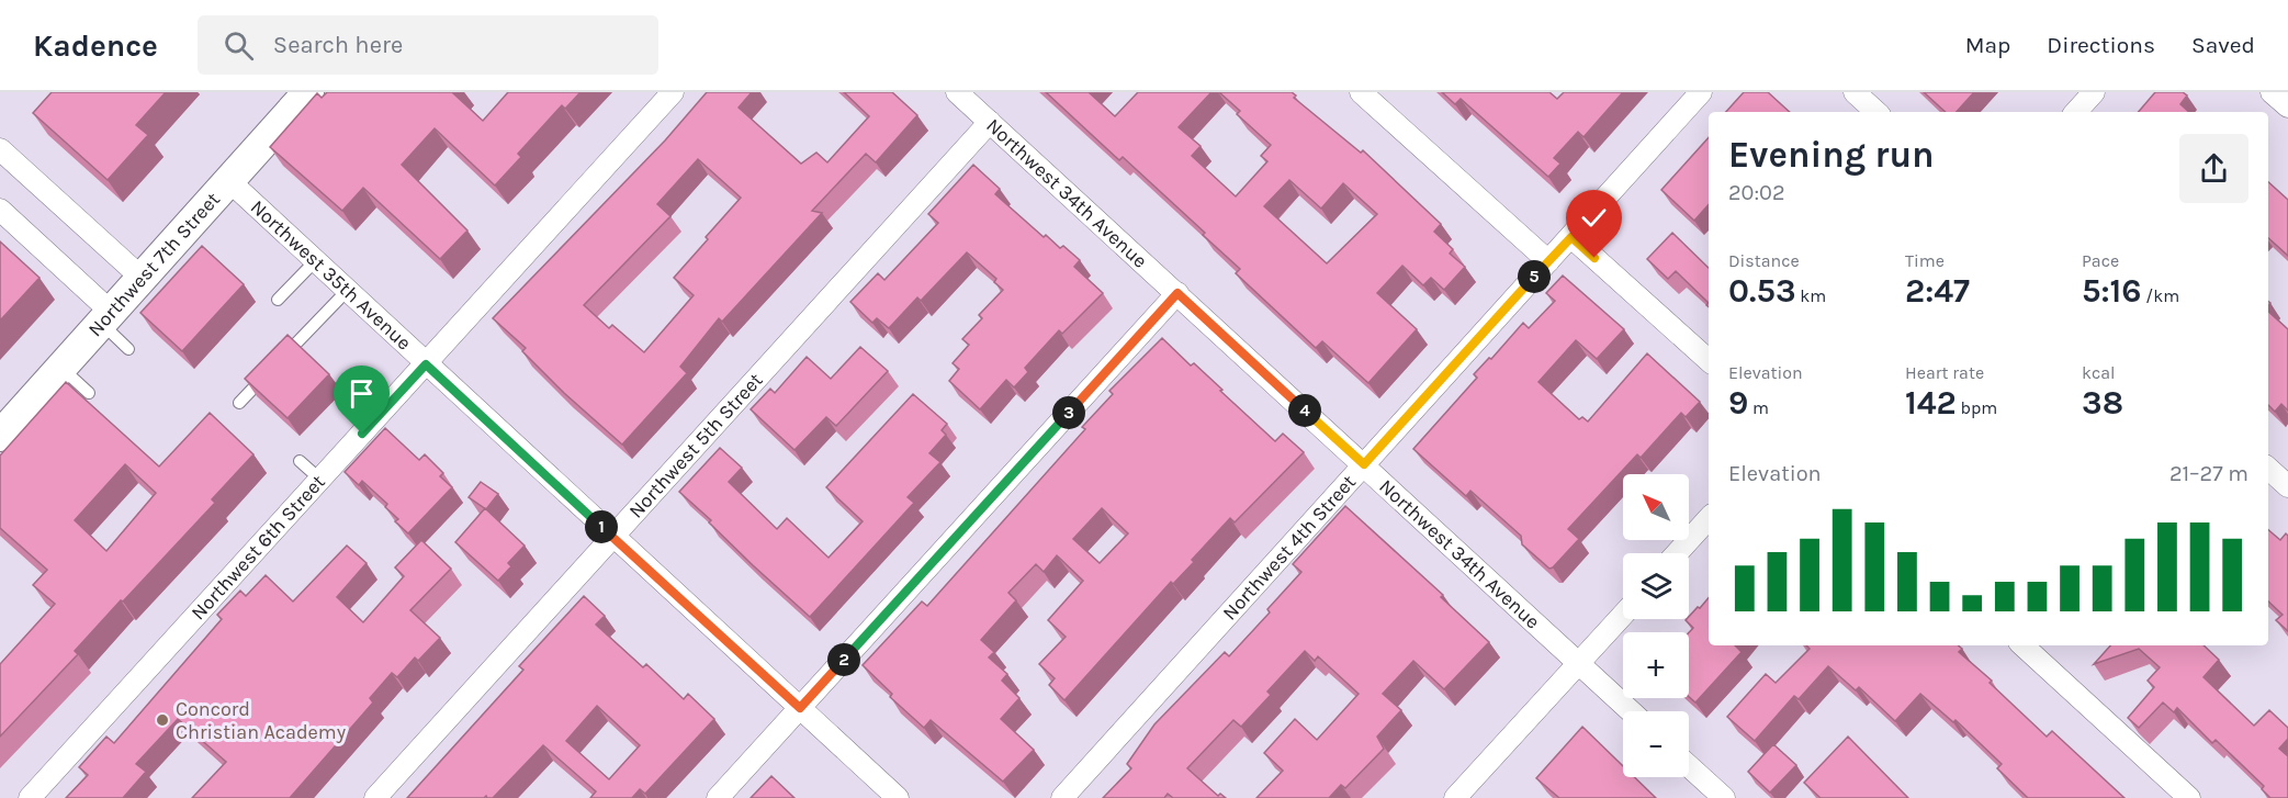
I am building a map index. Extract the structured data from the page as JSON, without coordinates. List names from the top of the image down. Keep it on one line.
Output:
{"streets":{"main road":["Northwest 7th Street"],"street":["Northwest 34th Avenue","Northwest 35th Avenue","Northwest 5th Street","Northwest 6th Street","Northwest 4th Street"]},"crossings":[["Northwest 34th Avenue","Northwest 5th Street"],["Northwest 34th Avenue","Northwest 4th Street"],["Northwest 7th Street","Northwest 35th Avenue"],["Northwest 35th Avenue","Northwest 5th Street"],["Northwest 35th Avenue","Northwest 6th Street"]],"places":["Concord Christian Academy"],"north":"top left","page":{"header":"Kadence","search":"Search here","nav":["Map","Directions","Saved"],"heading":["Evening run","20:02"],"stats":[["Distance","0.53 km"],["Time","2:47"],["Pace","5:16 /km"],["Elevation","9 m"],["Heart rate","142 bpm"],["kcal","38"]],"pins":["5","4","3","1","2"],"chart":["Elevation","21–27 m"],"map_buttons":["+","−"]}}
